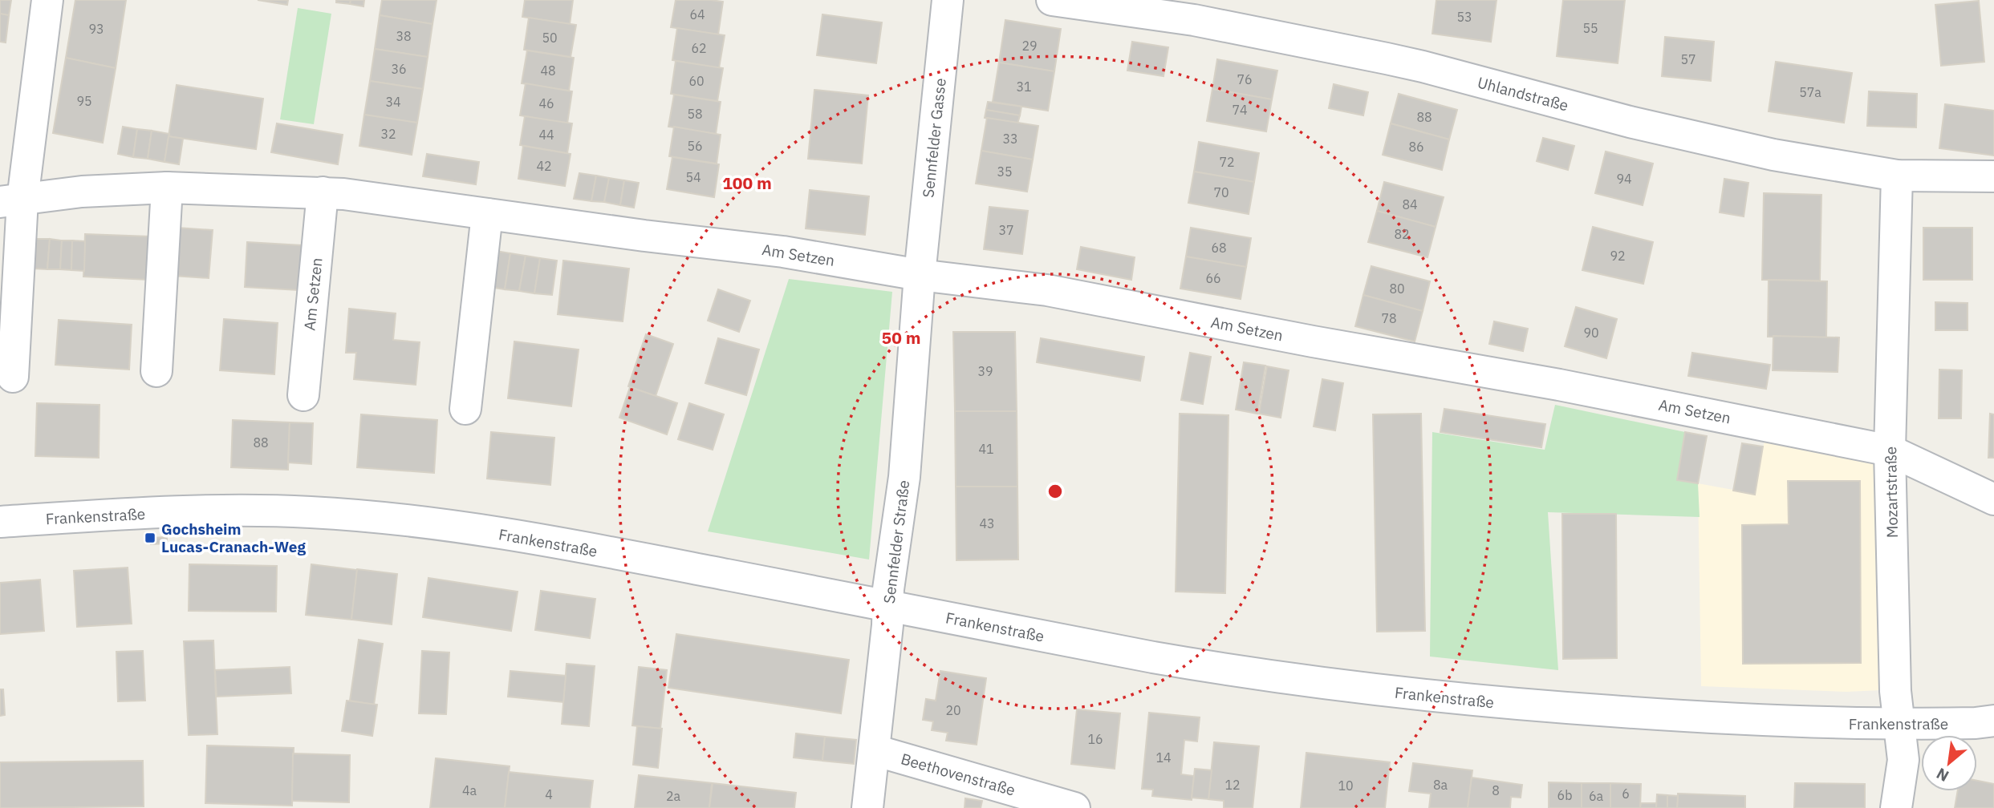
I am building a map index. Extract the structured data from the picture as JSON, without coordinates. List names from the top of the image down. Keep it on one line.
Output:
{"streets":{"street":["Uhlandstraße","Sennfelder Gasse","Am Setzen","Mozartstraße","Frankenstraße","Sennfelder Straße","Beethovenstraße"]},"crossings":[["Uhlandstraße","Mozartstraße"],["Sennfelder Gasse","Am Setzen"],["Sennfelder Gasse","Sennfelder Straße"],["Am Setzen","Mozartstraße"],["Am Setzen","Sennfelder Straße"],["Mozartstraße","Frankenstraße"],["Frankenstraße","Sennfelder Straße"],["Sennfelder Straße","Beethovenstraße"]],"places":{"transit":["Gochsheim Lucas-Cranach-Weg"]},"house_numbers":["64","53","55","93","38","50","29","62","57","36","48","76","60","31","57a","95","34","46","74","58","88","32","44","33","56","86","72","42","35","54","94","70","84","37","82","68","92","66","80","78","90","39","88","41","43","20","16","14","12","8a","10","4a","8","6","4","6b","2a","6a"],"north":"bottom left","rings":["100 m","50 m"]}
